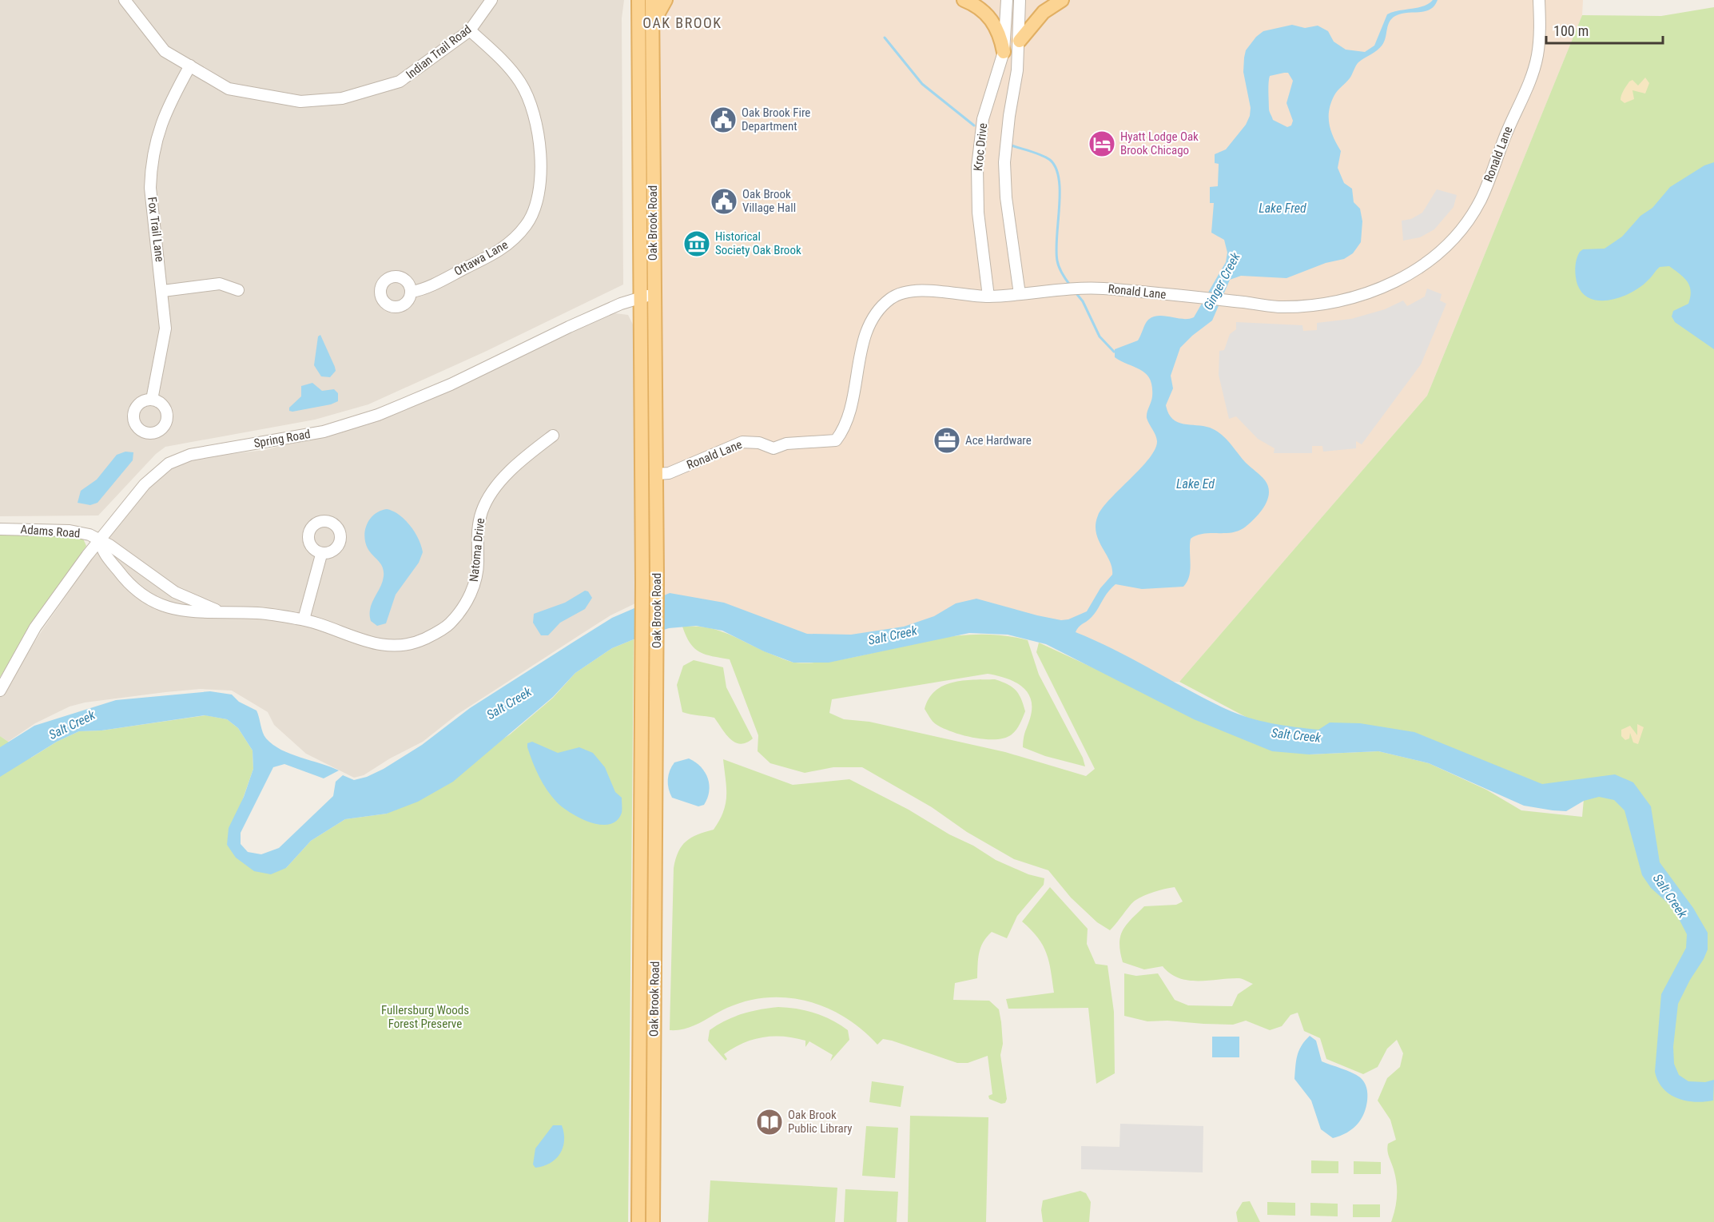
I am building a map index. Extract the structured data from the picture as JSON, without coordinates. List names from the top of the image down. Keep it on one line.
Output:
{"streets":{"main road":["Oak Brook Road"],"street":["Indian Trail Road","Kroc Drive","Ronald Lane","Fox Trail Lane","Ottawa Lane","Spring Road","Adams Road","Natoma Drive"]},"crossings":[["Indian Trail Road","Fox Trail Lane"],["Indian Trail Road","Ottawa Lane"],["Kroc Drive","Ronald Lane"],["Ronald Lane","Oak Brook Road"],["Oak Brook Road","Spring Road"],["Spring Road","Adams Road"],["Spring Road","Natoma Drive"],["Adams Road","Natoma Drive"]],"districts":["OAK BROOK"],"water":["Lake Fred","Ginger Creek","Lake Ed","Salt Creek"],"parks":["Fullersburg Woods Forest Preserve"],"places":{"public building":["Oak Brook Fire Department","Oak Brook Village Hall"],"hotel":["Hyatt Lodge Oak Brook Chicago"],"museum":["Historical Society Oak Brook"],"office":["Ace Hardware"],"library":["Oak Brook Public Library"]},"scale_bar":"100 m"}
